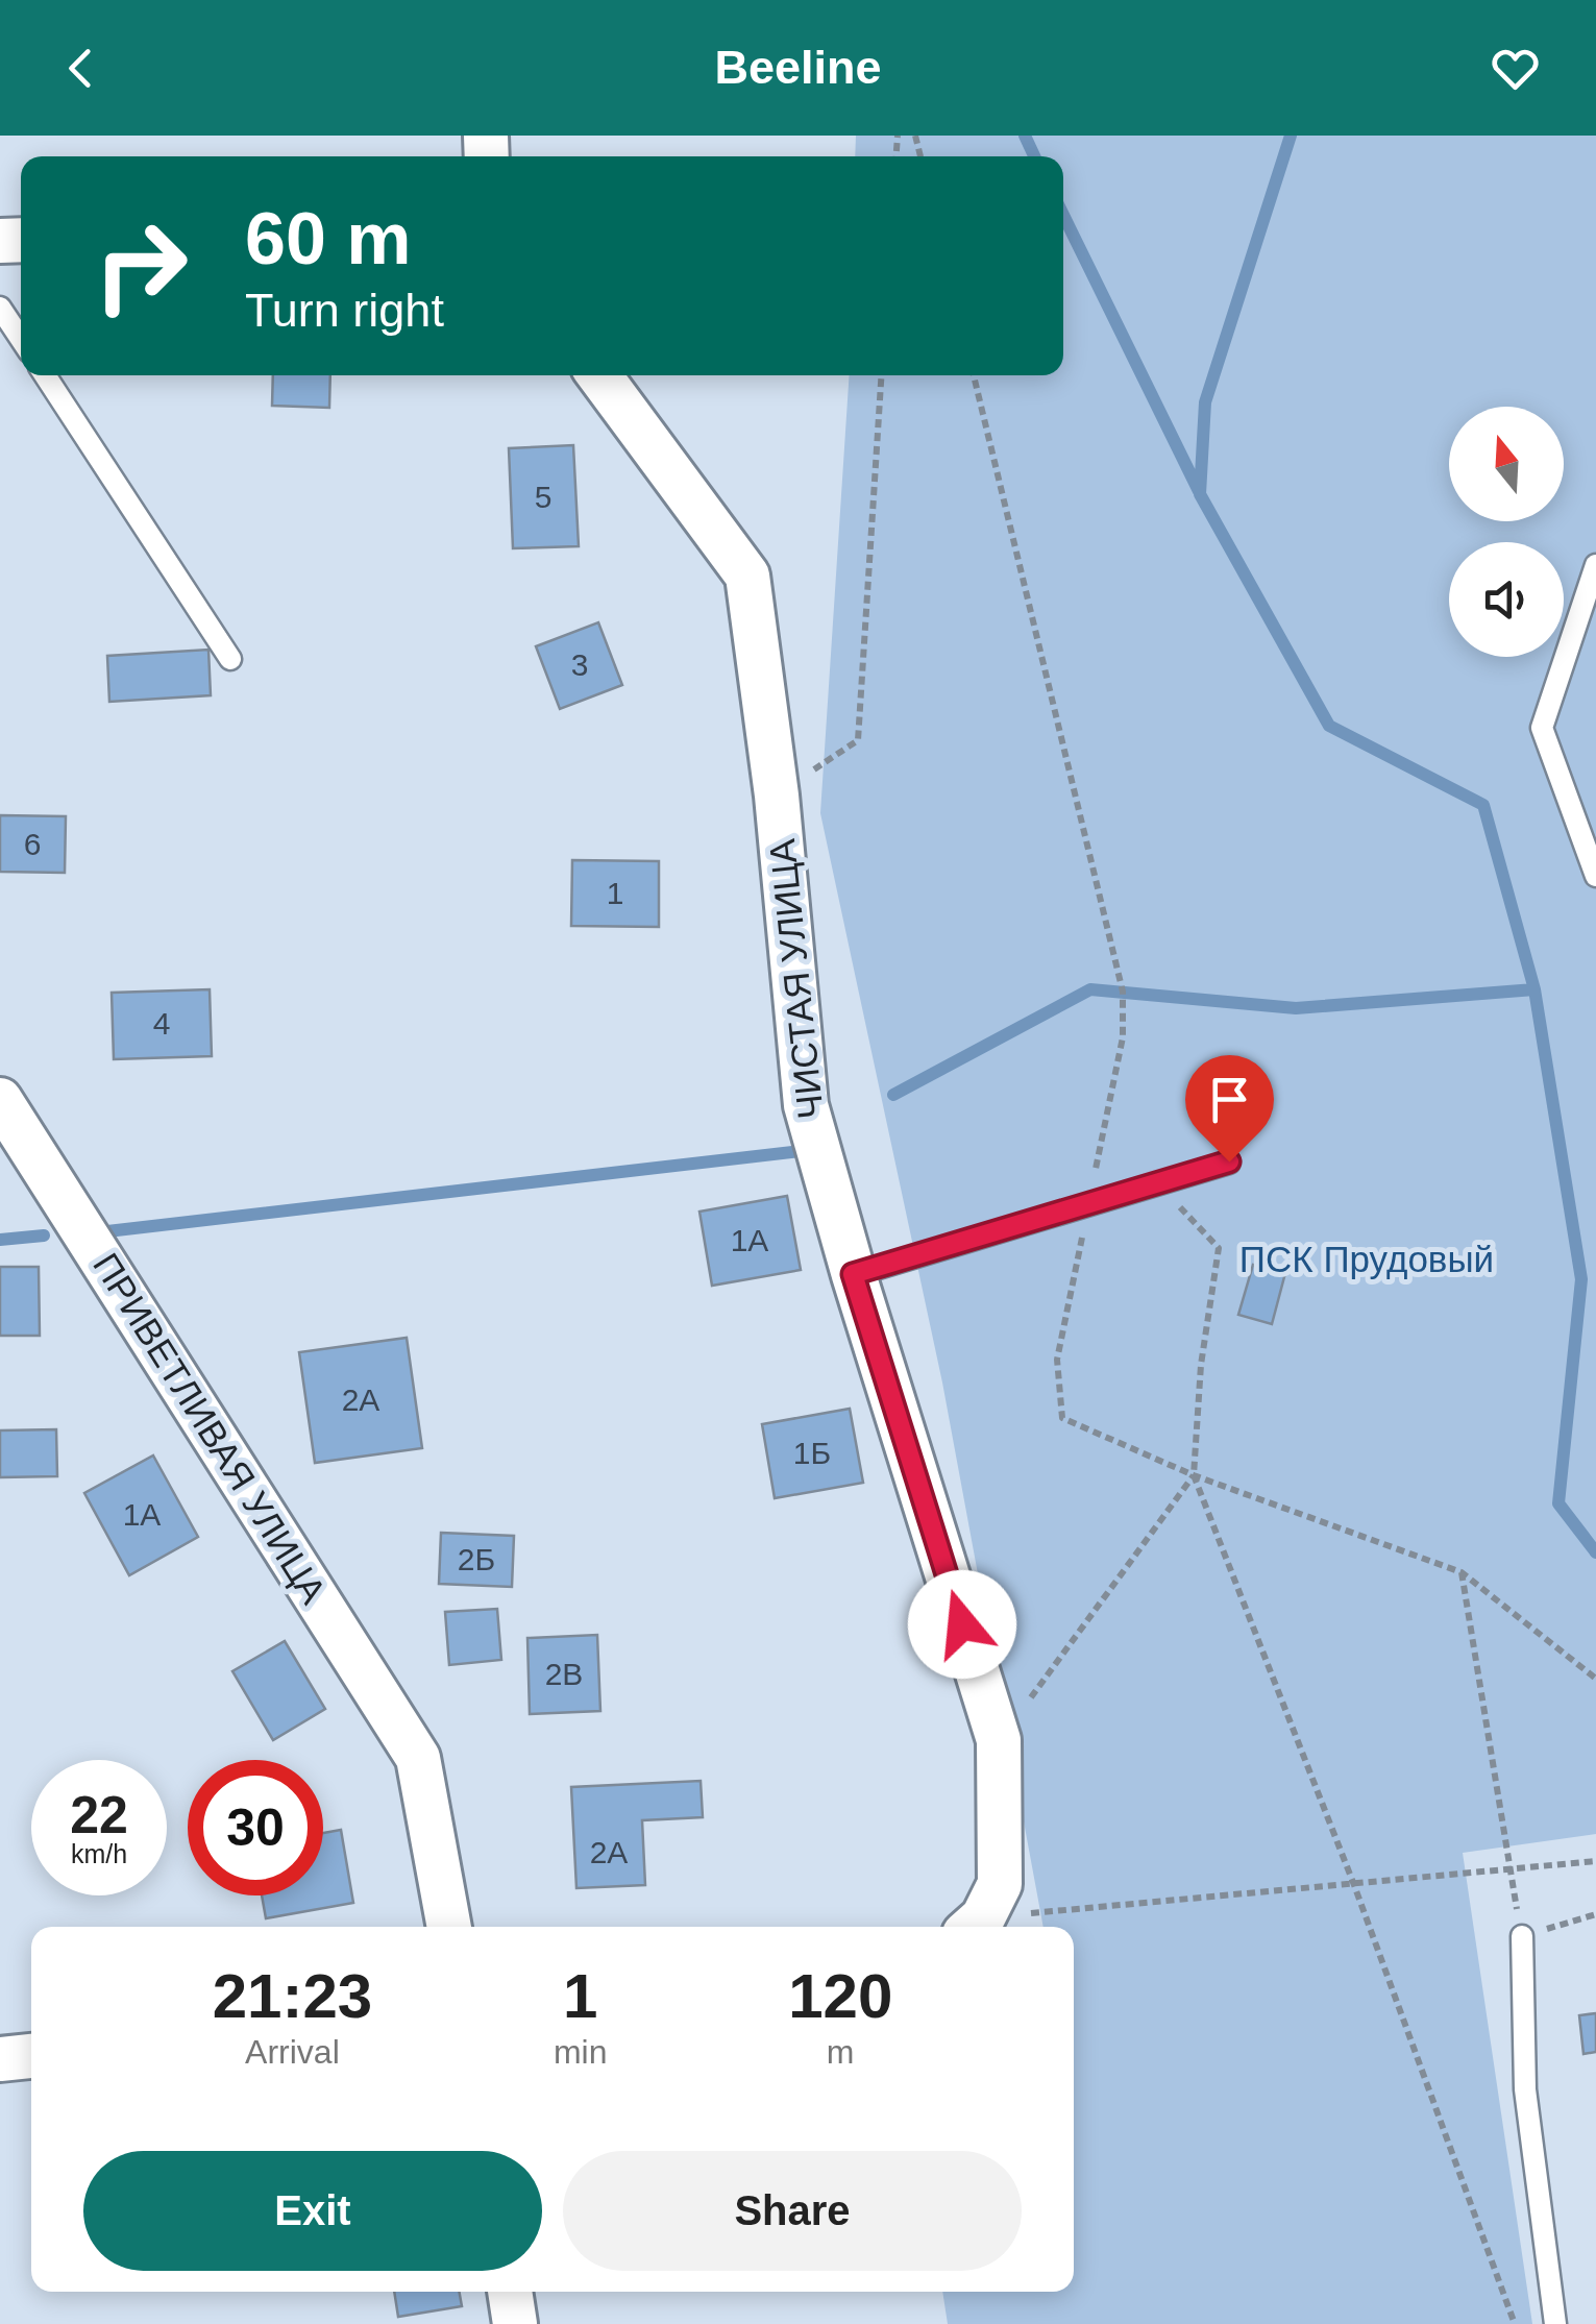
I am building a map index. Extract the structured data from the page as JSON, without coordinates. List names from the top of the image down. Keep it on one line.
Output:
{"streets":{"street":["ЧИСТАЯ УЛИЦА","ПРИВЕТЛИВАЯ УЛИЦА"]},"parks":["ПСК Прудовый"],"house_numbers":["5","3","6","1","4","1А","2А","1Б","1А","2Б","2В","2А"],"north":"top","page":{"header":"Beeline","turn":["60 m","Turn right"],"speed":"22 km/h","limit":"30","eta":["21:23","Arrival","1","min","120","m"],"buttons":["Exit","Share"]}}
